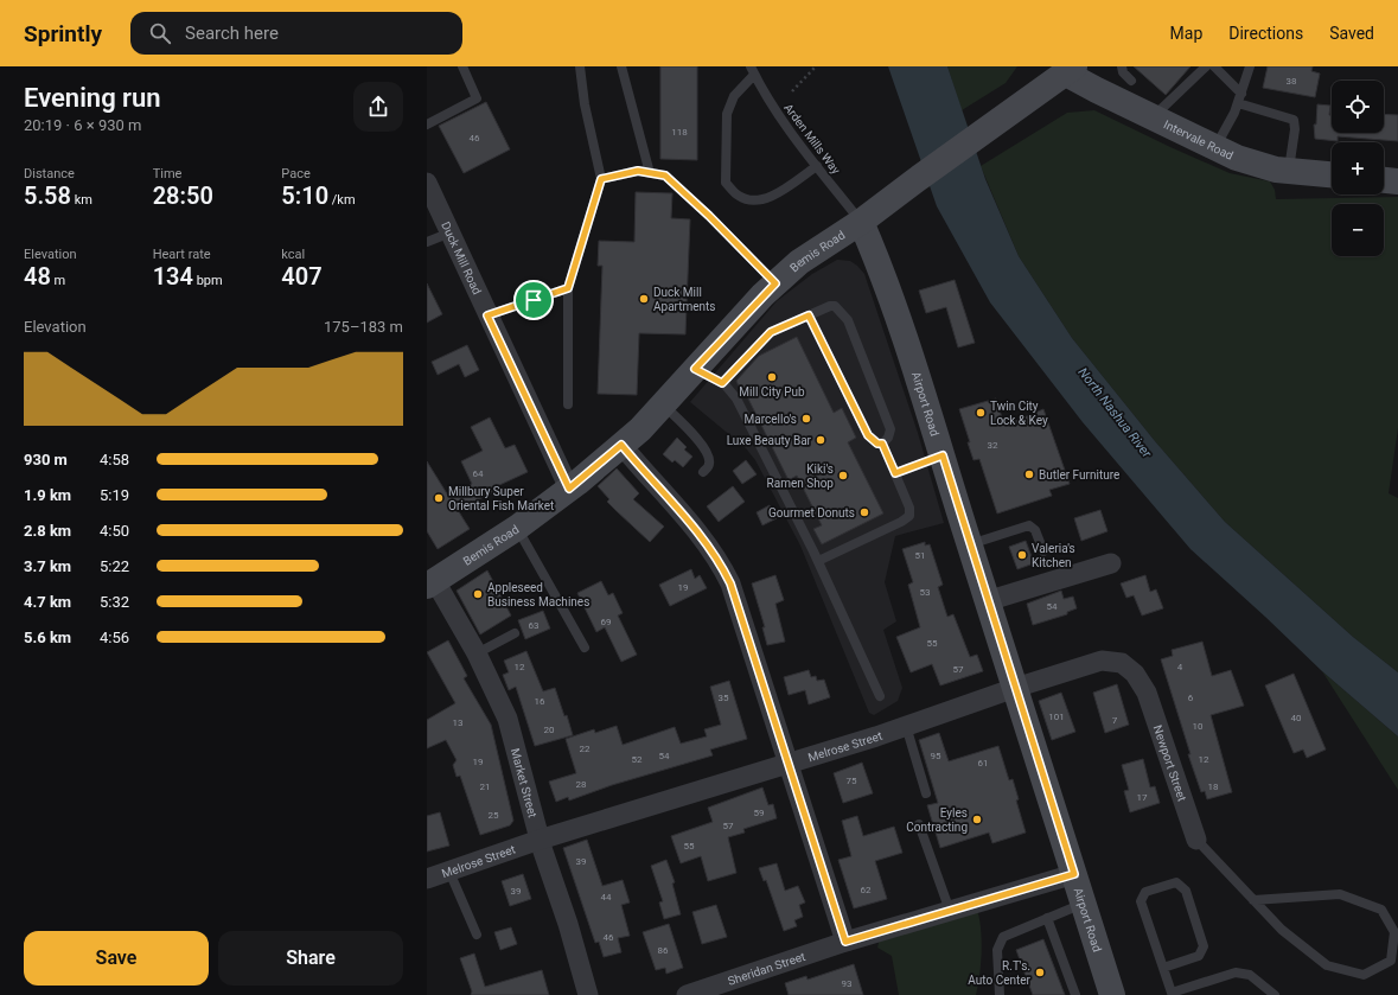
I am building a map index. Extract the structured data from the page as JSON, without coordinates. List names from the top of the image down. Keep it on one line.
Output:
{"streets":{"main road":["Intervale Road","Bemis Road","Airport Road"],"street":["Duck Mill Road","Melrose Street","Newport Street","Market Street","Sheridan Street"],"lane":["Arden Mills Way"]},"crossings":[["Arden Mills Way","Bemis Road"],["Arden Mills Way","Airport Road"],["Intervale Road","Bemis Road"],["Bemis Road","Duck Mill Road"],["Bemis Road","Airport Road"],["Bemis Road","Market Street"],["Airport Road","Melrose Street"],["Airport Road","Sheridan Street"],["Melrose Street","Newport Street"],["Melrose Street","Market Street"]],"water":["North Nashua River"],"places":["Duck Mill Apartments","Mill City Pub","Twin City Lock & Key","Marcello's","Luxe Beauty Bar","Butler Furniture","Kiki's Ramen Shop","Millbury Super Oriental Fish Market","Gourmet Donuts","Valeria's Kitchen","Appleseed Business Machines","Eyles Contracting","R.T's. Auto Center"],"house_numbers":["38","118","46","32","64","51","19","53","54","69","63","55","12","4","57","35","6","16","101","40","7","13","10","20","22","54","95","52","12","19","61","75","28","21","18","17","59","25","57","55","39","62","39","44","46","86","93"],"page":{"header":"Sprintly","search":"Search here","nav":["Map","Directions","Saved"],"heading":["Evening run","20:19 · 6 × 930 m"],"map_buttons":["+","−"],"stats":[["Distance","5.58 km"],["Time","28:50"],["Pace","5:10 /km"],["Elevation","48 m"],["Heart rate","134 bpm"],["kcal","407"]],"chart":["Elevation","175–183 m"],"list":[{"name":"930 m","note":"4:58"},{"name":"1.9 km","note":"5:19"},{"name":"2.8 km","note":"4:50"},{"name":"3.7 km","note":"5:22"},{"name":"4.7 km","note":"5:32"},{"name":"5.6 km","note":"4:56"}],"buttons":["Save","Share"]}}
